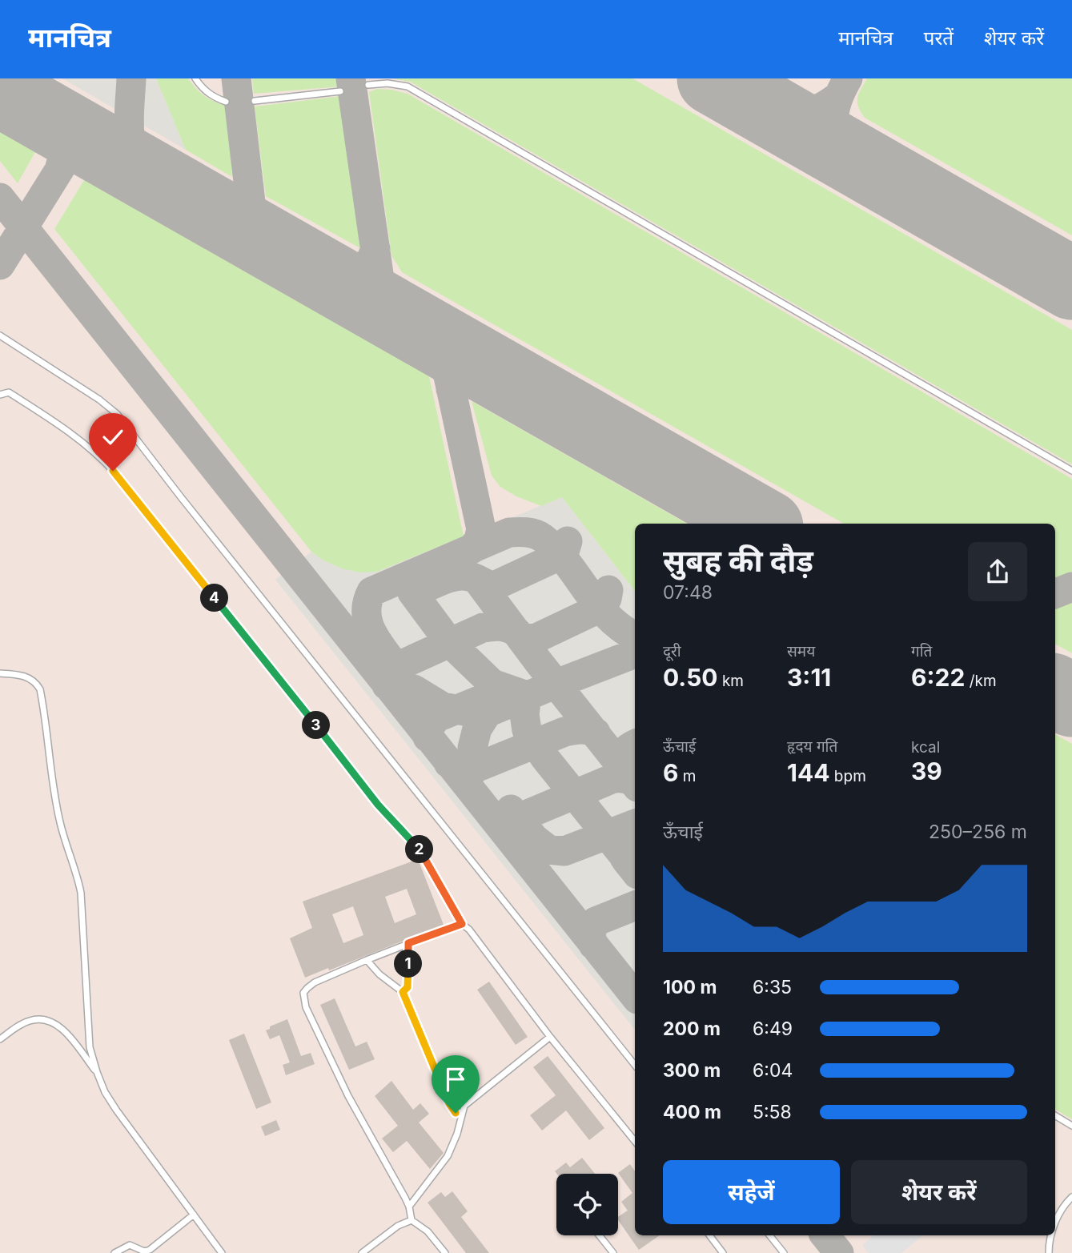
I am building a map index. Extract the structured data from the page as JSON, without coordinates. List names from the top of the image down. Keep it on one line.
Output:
{"page":{"header":"मानचित्र","nav":["मानचित्र","परतें","शेयर करें"],"heading":["सुबह की दौड़","07:48"],"pins":["4","3","2","1"],"stats":[["दूरी","0.50 km"],["समय","3:11"],["गति","6:22 /km"],["ऊँचाई","6 m"],["हृदय गति","144 bpm"],["kcal","39"]],"chart":["ऊँचाई","250–256 m"],"list":[{"name":"100 m","note":"6:35"},{"name":"200 m","note":"6:49"},{"name":"300 m","note":"6:04"},{"name":"400 m","note":"5:58"}],"buttons":["सहेजें","शेयर करें"]}}
